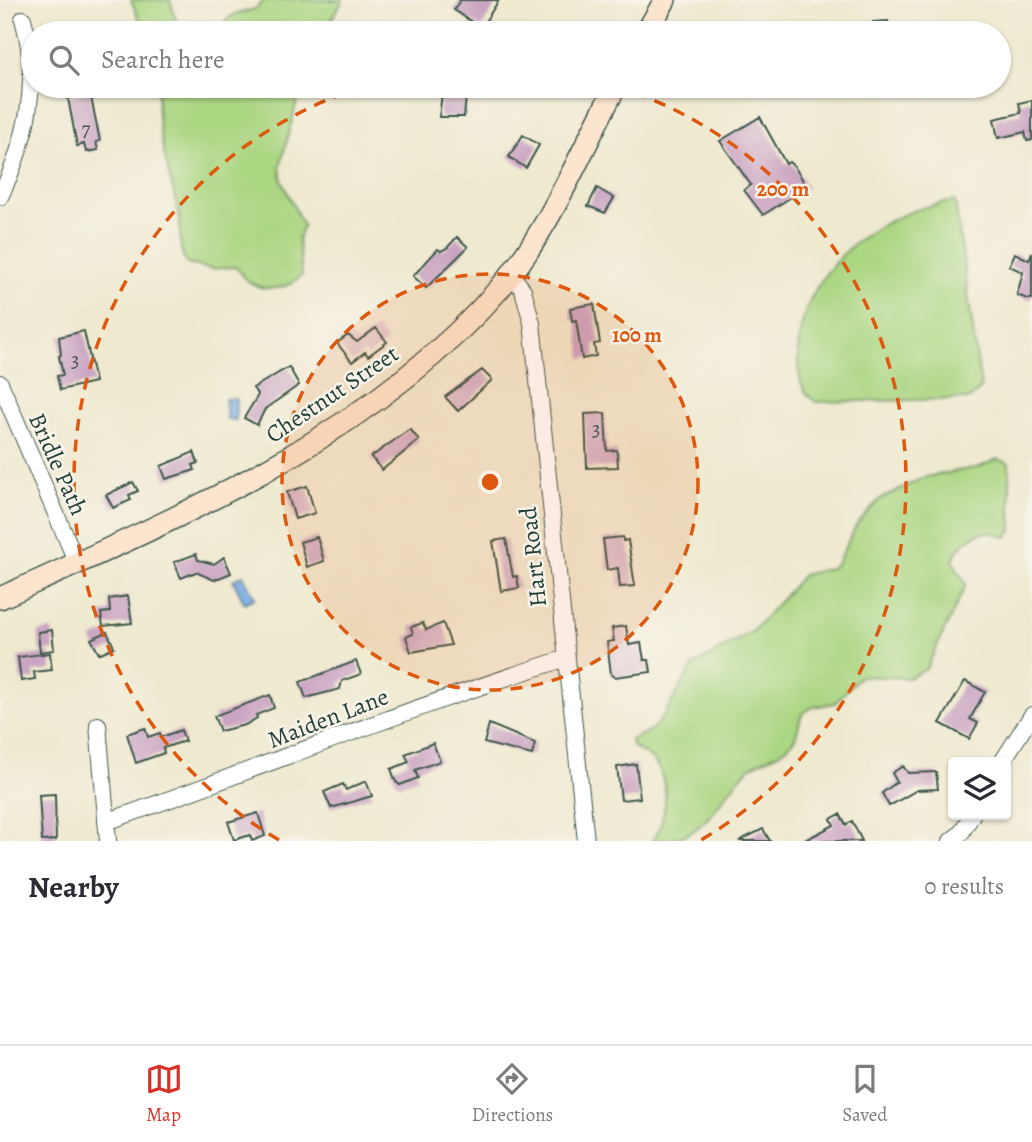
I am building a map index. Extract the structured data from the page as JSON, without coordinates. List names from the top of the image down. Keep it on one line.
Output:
{"streets":{"street":["Chestnut Street","Bridle Path","Hart Road","Maiden Lane"]},"crossings":[["Chestnut Street","Bridle Path"],["Chestnut Street","Hart Road"],["Hart Road","Maiden Lane"]],"house_numbers":["7","3","3"],"page":{"search":"Search here","heading":["Nearby","0 results"],"nav":["Map","Directions","Saved"]},"rings":["200 m","100 m"]}
